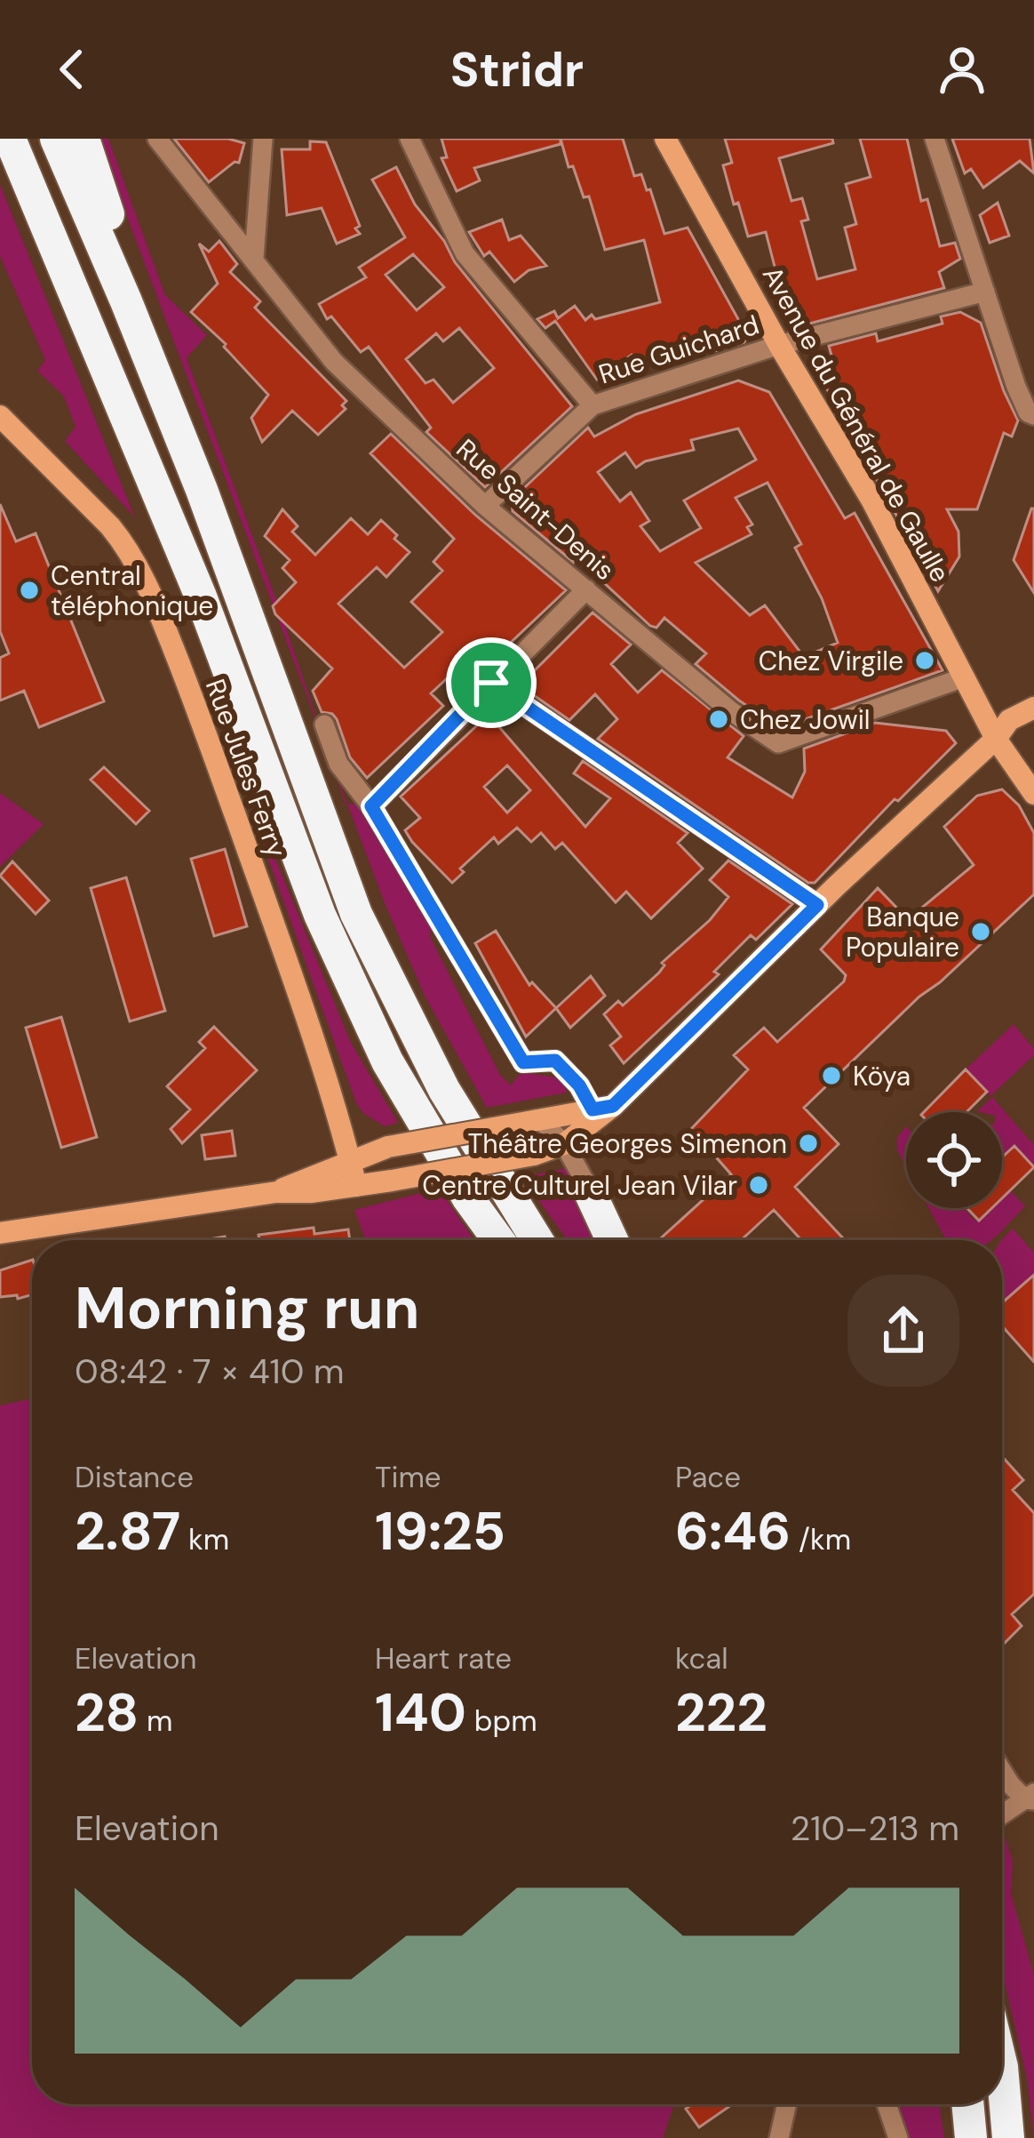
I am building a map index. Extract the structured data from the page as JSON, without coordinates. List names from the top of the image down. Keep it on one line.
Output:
{"streets":{"main road":["Avenue du Général de Gaulle","Rue Jules Ferry"],"street":["Rue Guichard","Rue Saint-Denis"]},"crossings":[["Rue Guichard","Avenue du Général de Gaulle"],["Rue Guichard","Rue Saint-Denis"],["Avenue du Général de Gaulle","Rue Saint-Denis"]],"places":["Central téléphonique","Chez Virgile","Chez Jowil","Banque Populaire","Köya","Théâtre Georges Simenon","Centre Culturel Jean Vilar"],"page":{"header":"Stridr","heading":["Morning run","08:42 · 7 × 410 m"],"stats":[["Distance","2.87 km"],["Time","19:25"],["Pace","6:46 /km"],["Elevation","28 m"],["Heart rate","140 bpm"],["kcal","222"]],"chart":["Elevation","210–213 m"]}}
